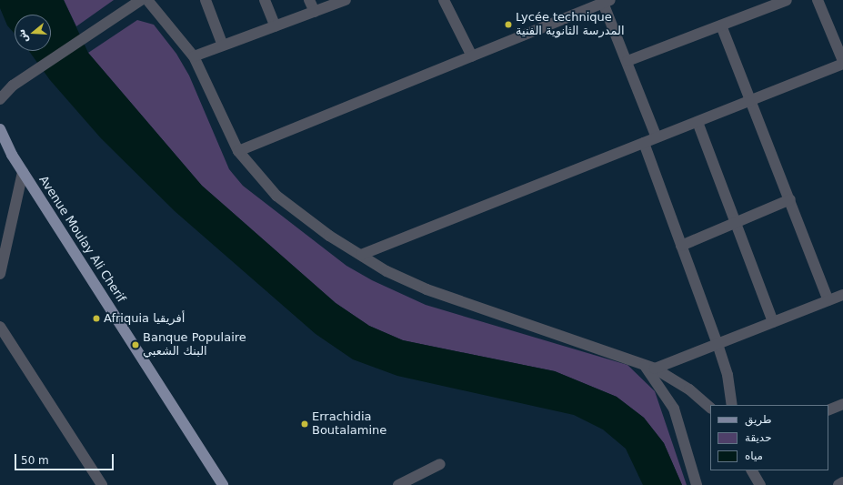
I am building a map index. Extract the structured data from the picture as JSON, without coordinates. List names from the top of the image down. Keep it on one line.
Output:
{"streets":{"main road":["Avenue Moulay Ali Cherif"]},"places":["Lycée technique المدرسة الثانوية الفنية","Afriquia أفريقيا","Banque Populaire البنك الشعبي","Errachidia Boutalamine"],"legend":["طريق","حديقة","مياه"],"scale_bar":"50 m","north":"left"}
